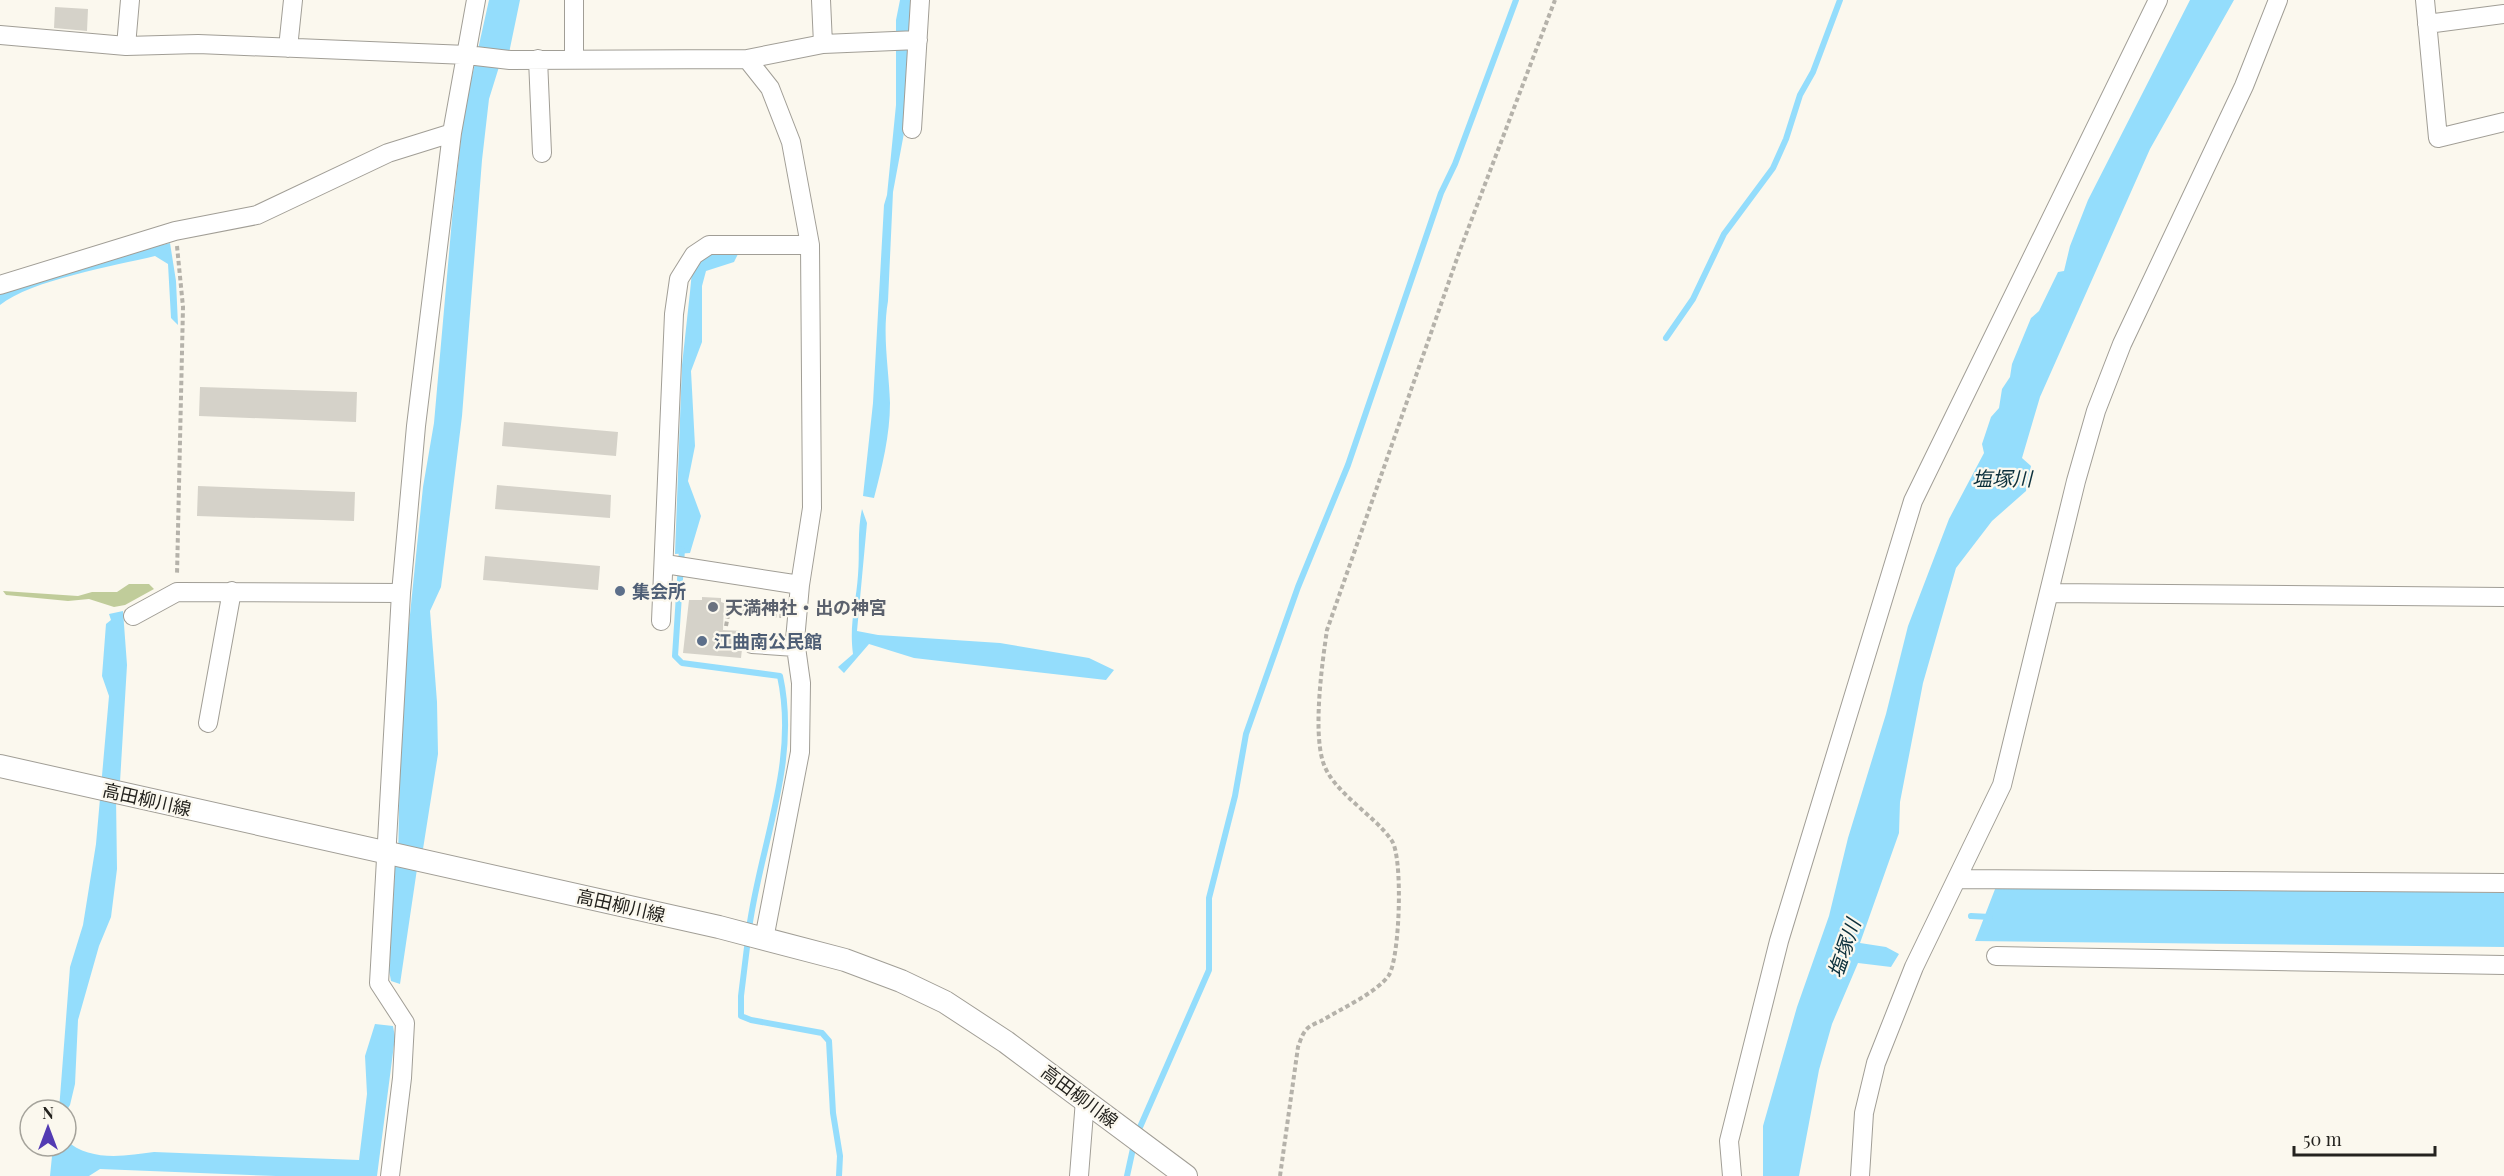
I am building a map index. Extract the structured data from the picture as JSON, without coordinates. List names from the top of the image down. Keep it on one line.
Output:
{"streets":{"main road":["高田柳川線"]},"water":["塩塚川"],"places":["集会所","天満神社・出の神宮","江曲南公民館"],"scale_bar":"50 m","north":"top"}
